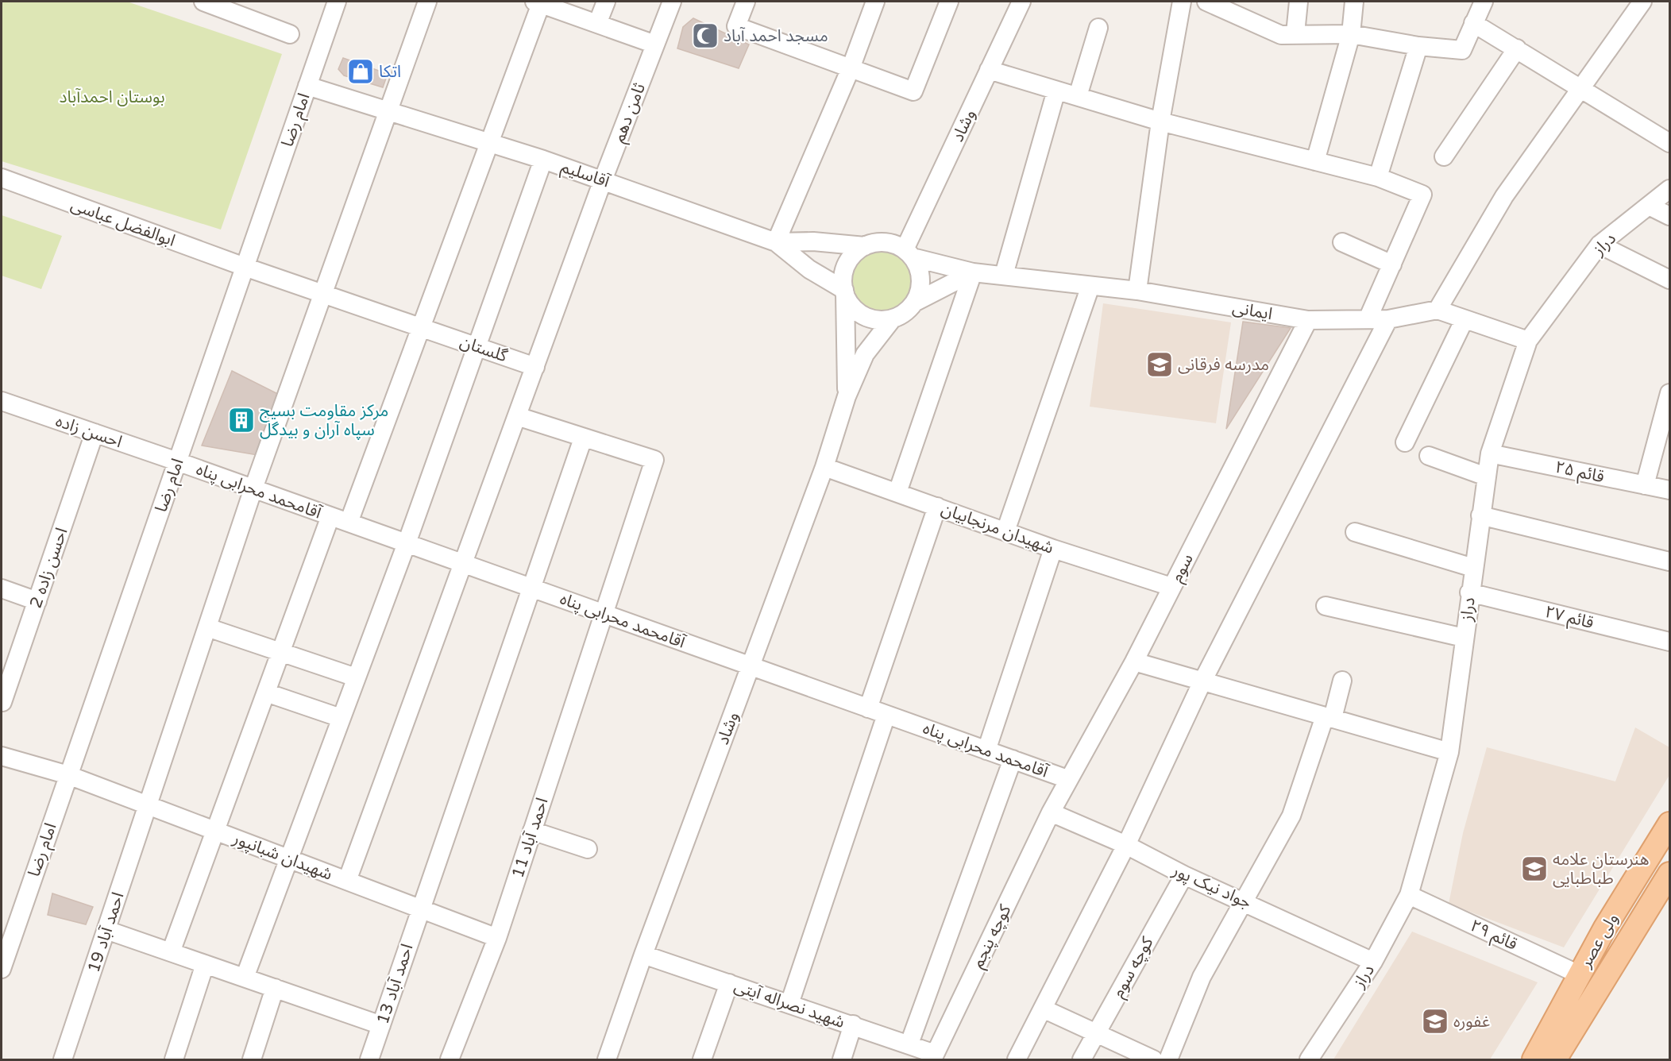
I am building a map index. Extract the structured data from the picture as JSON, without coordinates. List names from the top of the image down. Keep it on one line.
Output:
{"streets":{"main road":["ولی عصر"],"street":["ثامن دهم","امام رضا","وشاد","آقاسلیم","ابوالفضل عباسی","دراز","ایمانی","گلستان","احسن زاده","قائم ۲۵","آقامحمد محرابی پناه","شهیدان مرنجابیان","احسن زاده 2","سوم","قائم ۲۷","احمد آباد 11","شهیدان شبانپور","جواد نیک پور","احمد آباد 19","قائم ۲۹","کوچه پنجم","کوچه سوم","احمد آباد 13","شهید نصراله آیتی"]},"crossings":[["ثامن دهم","آقاسلیم"],["امام رضا","آقاسلیم"],["امام رضا","ابوالفضل عباسی"],["امام رضا","گلستان"],["امام رضا","احسن زاده"],["امام رضا","آقامحمد محرابی پناه"],["امام رضا","شهیدان شبانپور"],["وشاد","آقاسلیم"],["وشاد","ایمانی"],["وشاد","آقامحمد محرابی پناه"],["وشاد","شهیدان مرنجابیان"],["وشاد","شهید نصراله آیتی"],["آقاسلیم","ایمانی"],["آقاسلیم","احمد آباد 19"],["ابوالفضل عباسی","گلستان"],["دراز","ایمانی"],["دراز","قائم ۲۵"],["دراز","قائم ۲۷"],["دراز","جواد نیک پور"],["دراز","قائم ۲۹"],["ایمانی","سوم"],["گلستان","احمد آباد 19"],["احسن زاده","آقامحمد محرابی پناه"],["احسن زاده","احسن زاده 2"],["آقامحمد محرابی پناه","سوم"],["آقامحمد محرابی پناه","احمد آباد 11"],["آقامحمد محرابی پناه","احمد آباد 19"],["آقامحمد محرابی پناه","احمد آباد 13"],["شهیدان مرنجابیان","سوم"],["سوم","جواد نیک پور"],["سوم","کوچه پنجم"],["احمد آباد 11","شهیدان شبانپور"],["احمد آباد 11","احمد آباد 13"],["شهیدان شبانپور","احمد آباد 19"],["شهیدان شبانپور","احمد آباد 13"],["جواد نیک پور","کوچه پنجم"],["جواد نیک پور","کوچه سوم"],["قائم ۲۹","ولی عصر"],["کوچه پنجم","شهید نصراله آیتی"]],"parks":["بوستان احمدآباد"],"places":{"mosque":["مسجد احمد آباد"],"shop":["اتکا"],"school or university":["مدرسه فرقانی","هنرستان علامه طباطبایی","غفوره"],"building":["مرکز مقاومت بسیج سپاه آران و بیدگل"]}}
